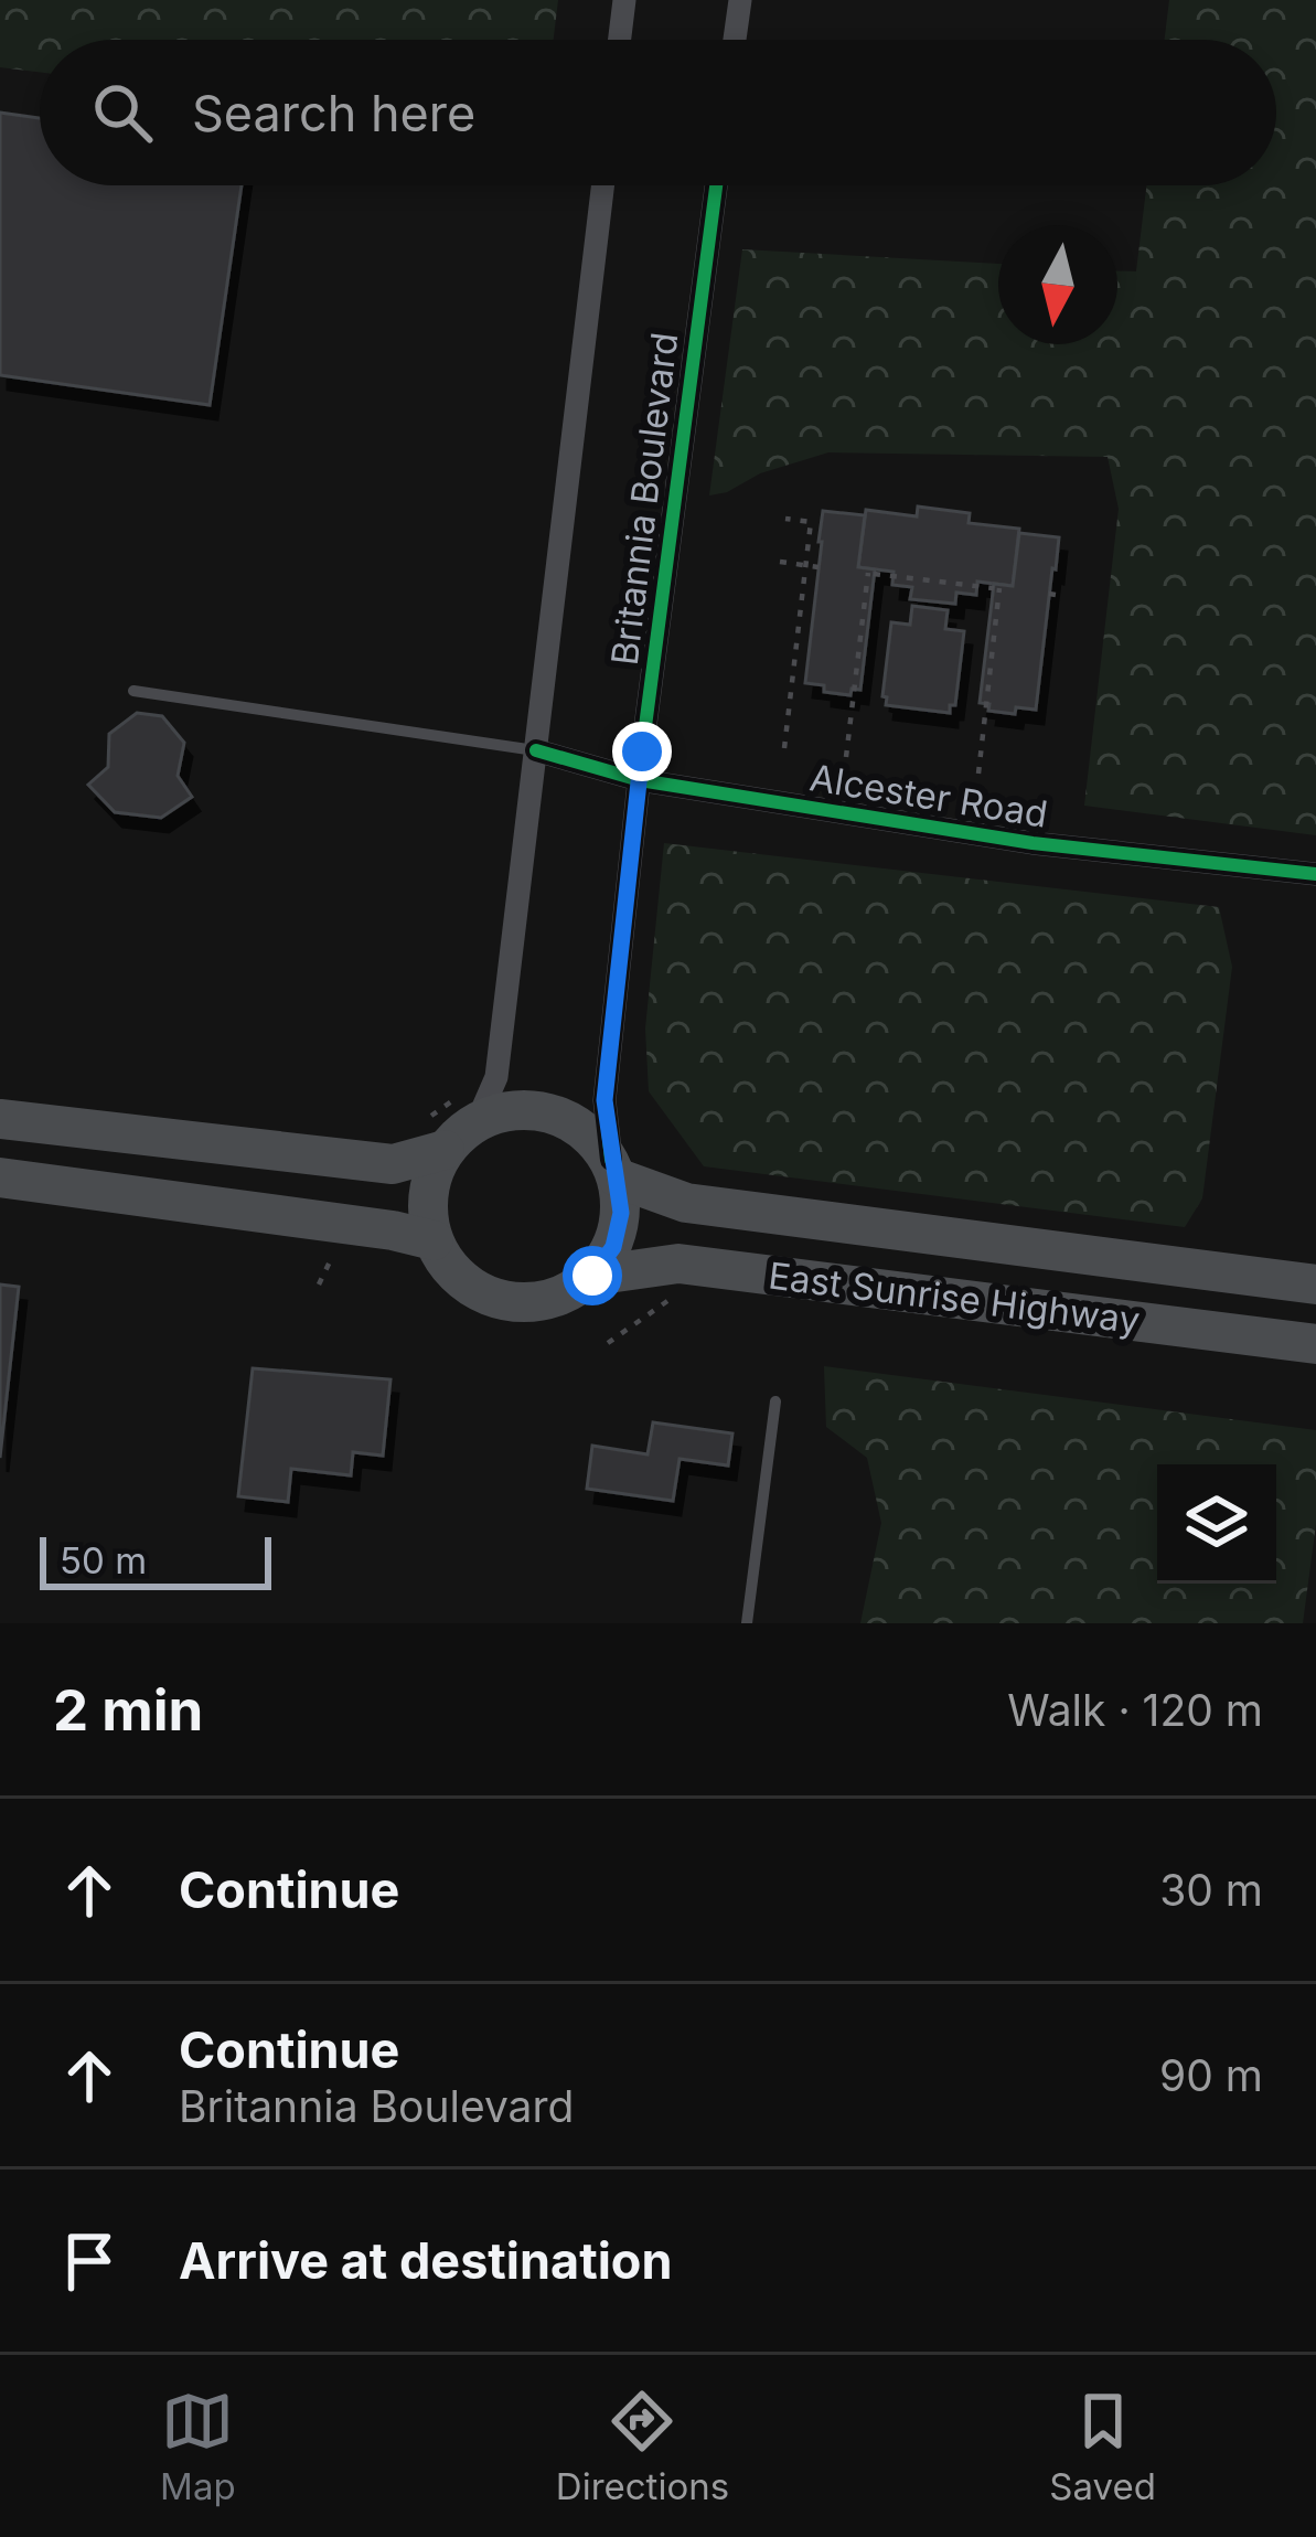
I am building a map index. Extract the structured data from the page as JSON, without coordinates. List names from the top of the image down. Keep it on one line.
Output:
{"streets":{"main road":["East Sunrise Highway"],"street":["Britannia Boulevard","Alcester Road"]},"crossings":[["Britannia Boulevard","Alcester Road"],["Britannia Boulevard","East Sunrise Highway"]],"scale_bar":"50 m","north":"bottom","page":{"search":"Search here","scale":"50 m","heading":["2 min","Walk · 120 m"],"list":[["Continue","30 m"],["Continue","Britannia Boulevard","90 m"],"Arrive at destination"],"nav":["Map","Directions","Saved"]}}
